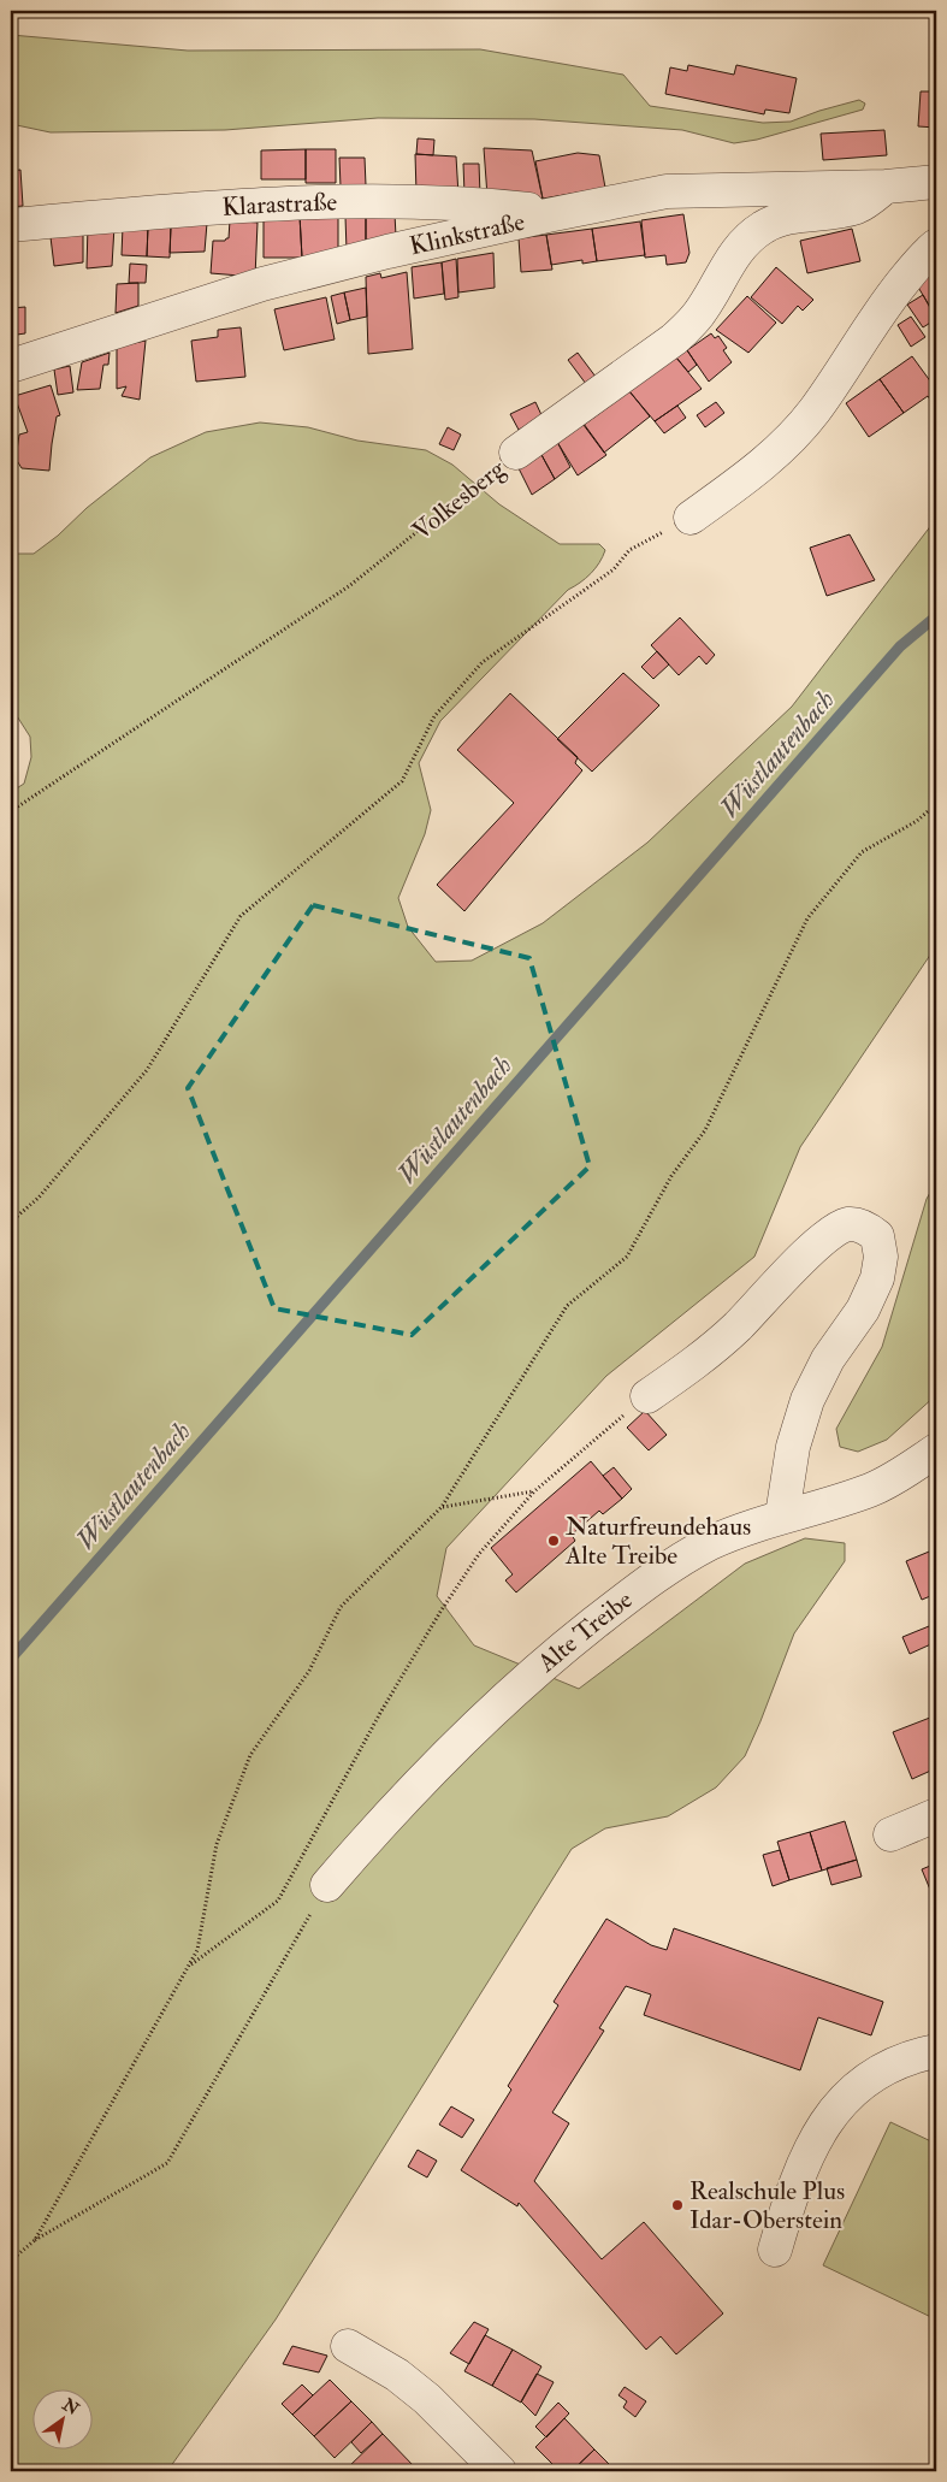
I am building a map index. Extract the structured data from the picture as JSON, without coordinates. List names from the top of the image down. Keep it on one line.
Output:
{"streets":{"street":["Klarastraße","Klinkstraße","Volkesberg","Alte Treibe"]},"crossings":[["Klarastraße","Klinkstraße"],["Klinkstraße","Volkesberg"]],"water":["Wüstlautenbach"],"places":["Naturfreundehaus Alte Treibe","Realschule Plus Idar-Oberstein"],"north":"top right"}
